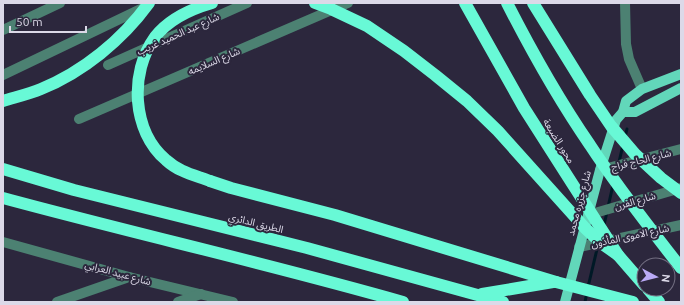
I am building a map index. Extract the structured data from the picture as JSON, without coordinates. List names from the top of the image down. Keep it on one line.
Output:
{"streets":{"highway":["محور الضبعة","الطريق الدائري"],"main road":["شارع جزيره محمد"],"street":["شارع عبد الحميد غريب","شارع السلايمه","شارع الحاج فراج","شارع الفرن","شارع الاموى المأذون","شارع عبيد العرابي"]},"crossings":[["شارع الحاج فراج","شارع جزيره محمد"],["شارع الفرن","شارع جزيره محمد"],["شارع جزيره محمد","شارع الاموى المأذون"]],"scale_bar":"50 m","north":"right"}
